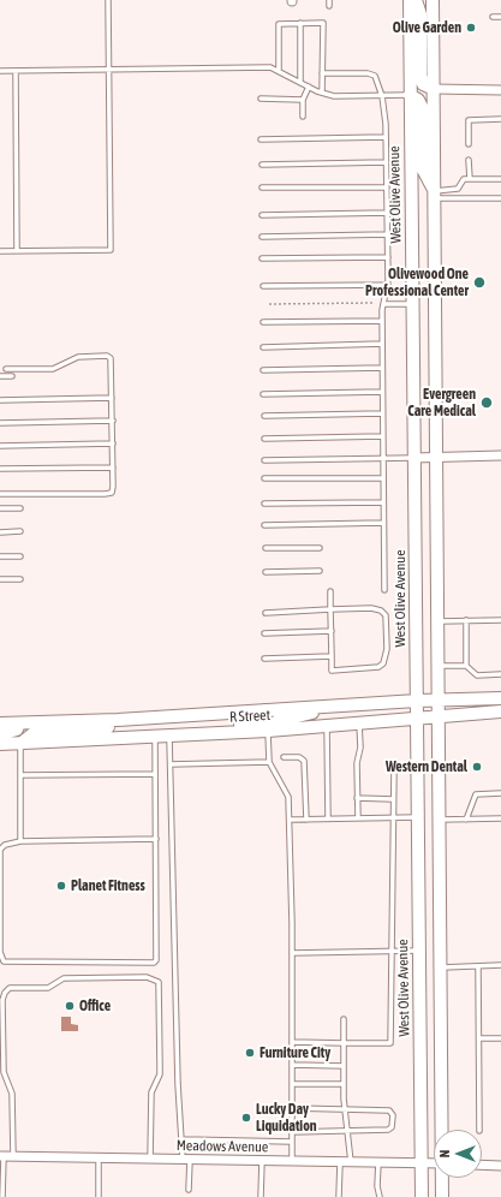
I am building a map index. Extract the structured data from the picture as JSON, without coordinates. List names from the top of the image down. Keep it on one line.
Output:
{"streets":{"main road":["West Olive Avenue","R Street"],"street":["Meadows Avenue"]},"crossings":[["West Olive Avenue","R Street"],["West Olive Avenue","Meadows Avenue"]],"places":["Olive Garden","Olivewood One Professional Center","Evergreen Care Medical","Western Dental","Planet Fitness","Office","Furniture City","Lucky Day Liquidation"],"north":"left"}
